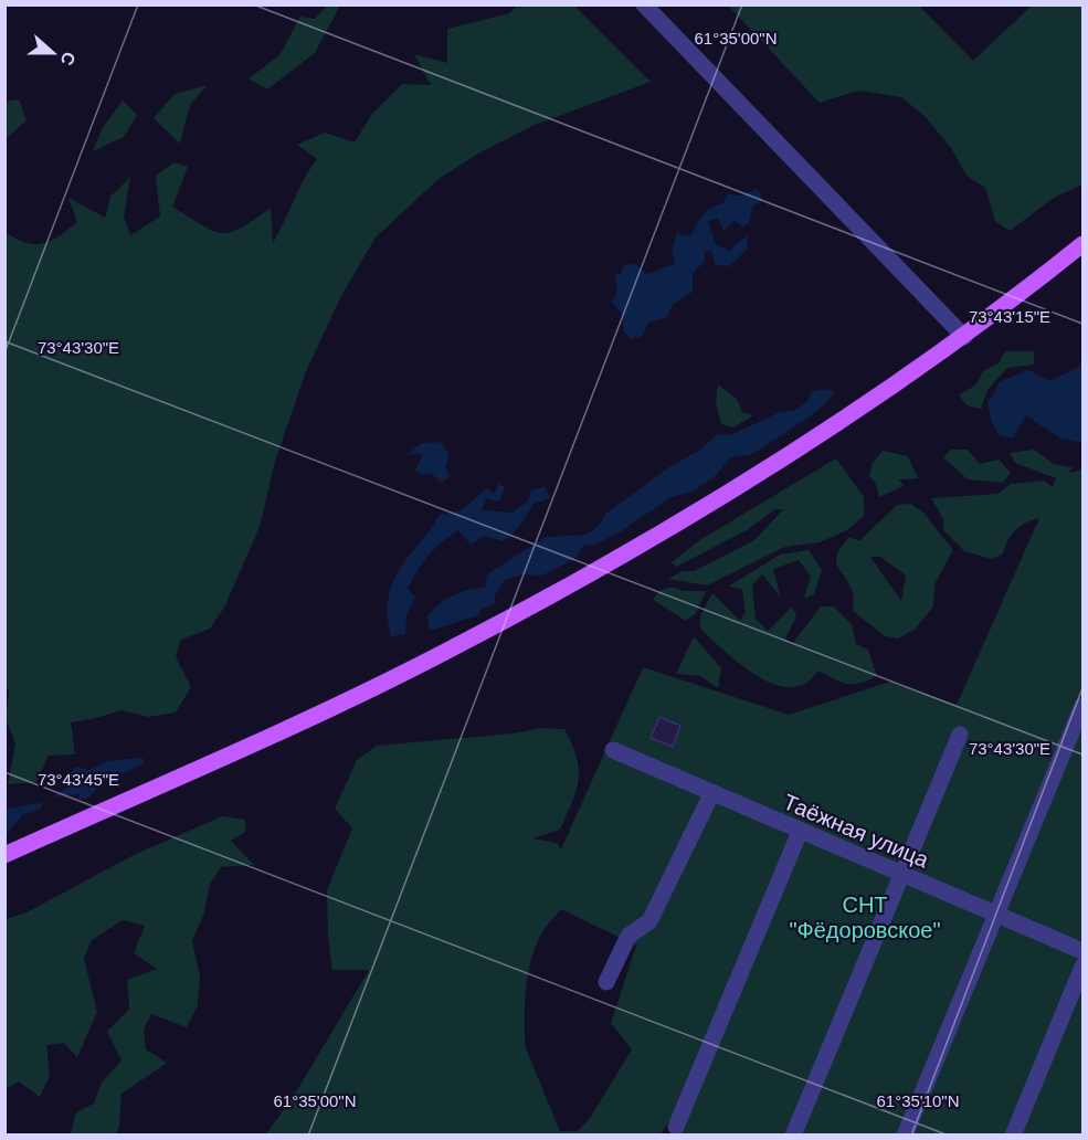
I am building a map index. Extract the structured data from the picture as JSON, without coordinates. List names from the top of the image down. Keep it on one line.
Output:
{"streets":{"street":["Таёжная улица"]},"parks":["СНТ \"Фёдоровское\""],"north":"right","coordinates":["61°35'00\"N","73°43'15\"E","73°43'30\"E","73°43'45\"E","61°35'10\"N"]}
